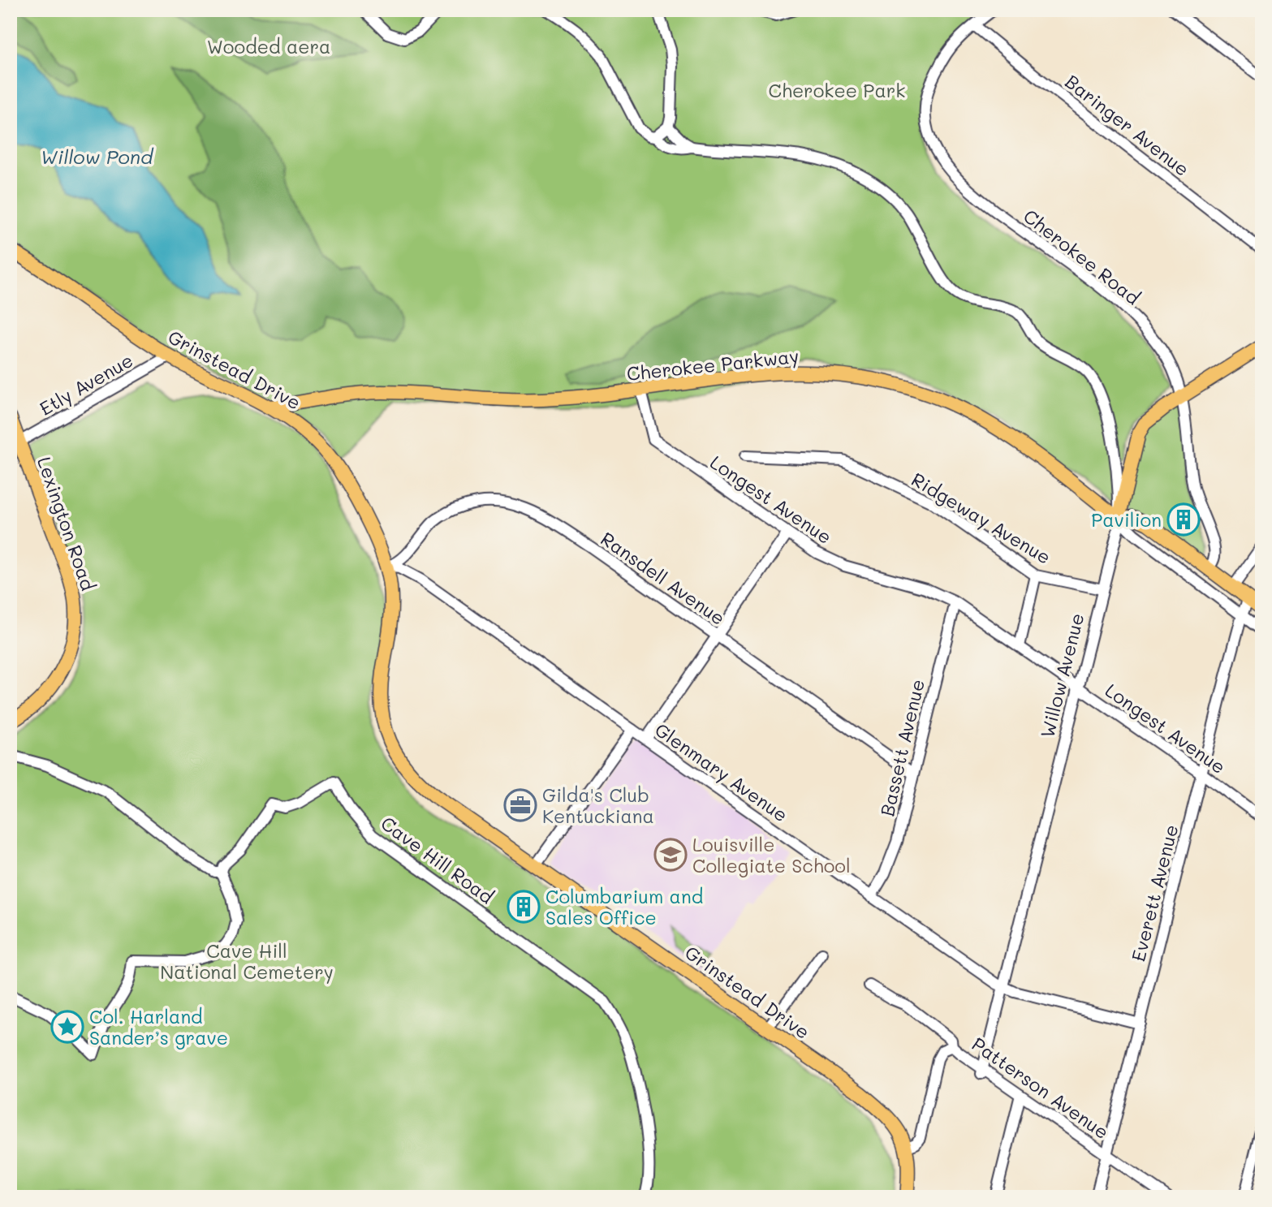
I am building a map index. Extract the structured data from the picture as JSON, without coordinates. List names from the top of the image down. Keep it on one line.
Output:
{"streets":{"main road":["Cherokee Parkway","Grinstead Drive","Lexington Road","Willow Avenue"],"street":["Baringer Avenue","Cherokee Road","Etly Avenue","Longest Avenue","Ridgeway Avenue","Ransdell Avenue","Bassett Avenue","Glenmary Avenue","Cave Hill Road","Everett Avenue","Patterson Avenue"]},"crossings":[["Baringer Avenue","Cherokee Road"],["Cherokee Road","Cherokee Parkway"],["Cherokee Road","Willow Avenue"],["Cherokee Parkway","Grinstead Drive"],["Cherokee Parkway","Longest Avenue"],["Cherokee Parkway","Willow Avenue"],["Cherokee Parkway","Everett Avenue"],["Grinstead Drive","Etly Avenue"],["Grinstead Drive","Ransdell Avenue"],["Grinstead Drive","Glenmary Avenue"],["Etly Avenue","Lexington Road"],["Longest Avenue","Willow Avenue"],["Longest Avenue","Bassett Avenue"],["Longest Avenue","Everett Avenue"],["Ridgeway Avenue","Willow Avenue"],["Ransdell Avenue","Bassett Avenue"],["Ransdell Avenue","Glenmary Avenue"],["Willow Avenue","Glenmary Avenue"],["Willow Avenue","Patterson Avenue"],["Bassett Avenue","Glenmary Avenue"],["Glenmary Avenue","Everett Avenue"],["Everett Avenue","Patterson Avenue"]],"water":["Willow Pond"],"parks":["Wooded aera","Cherokee Park","Cave Hill National Cemetery"],"places":{"building":["Pavilion","Columbarium and Sales Office"],"office":["Gilda's Club Kentuckiana"],"school or university":["Louisville Collegiate School"],"place":["Col. Harland Sander’s grave"]}}
